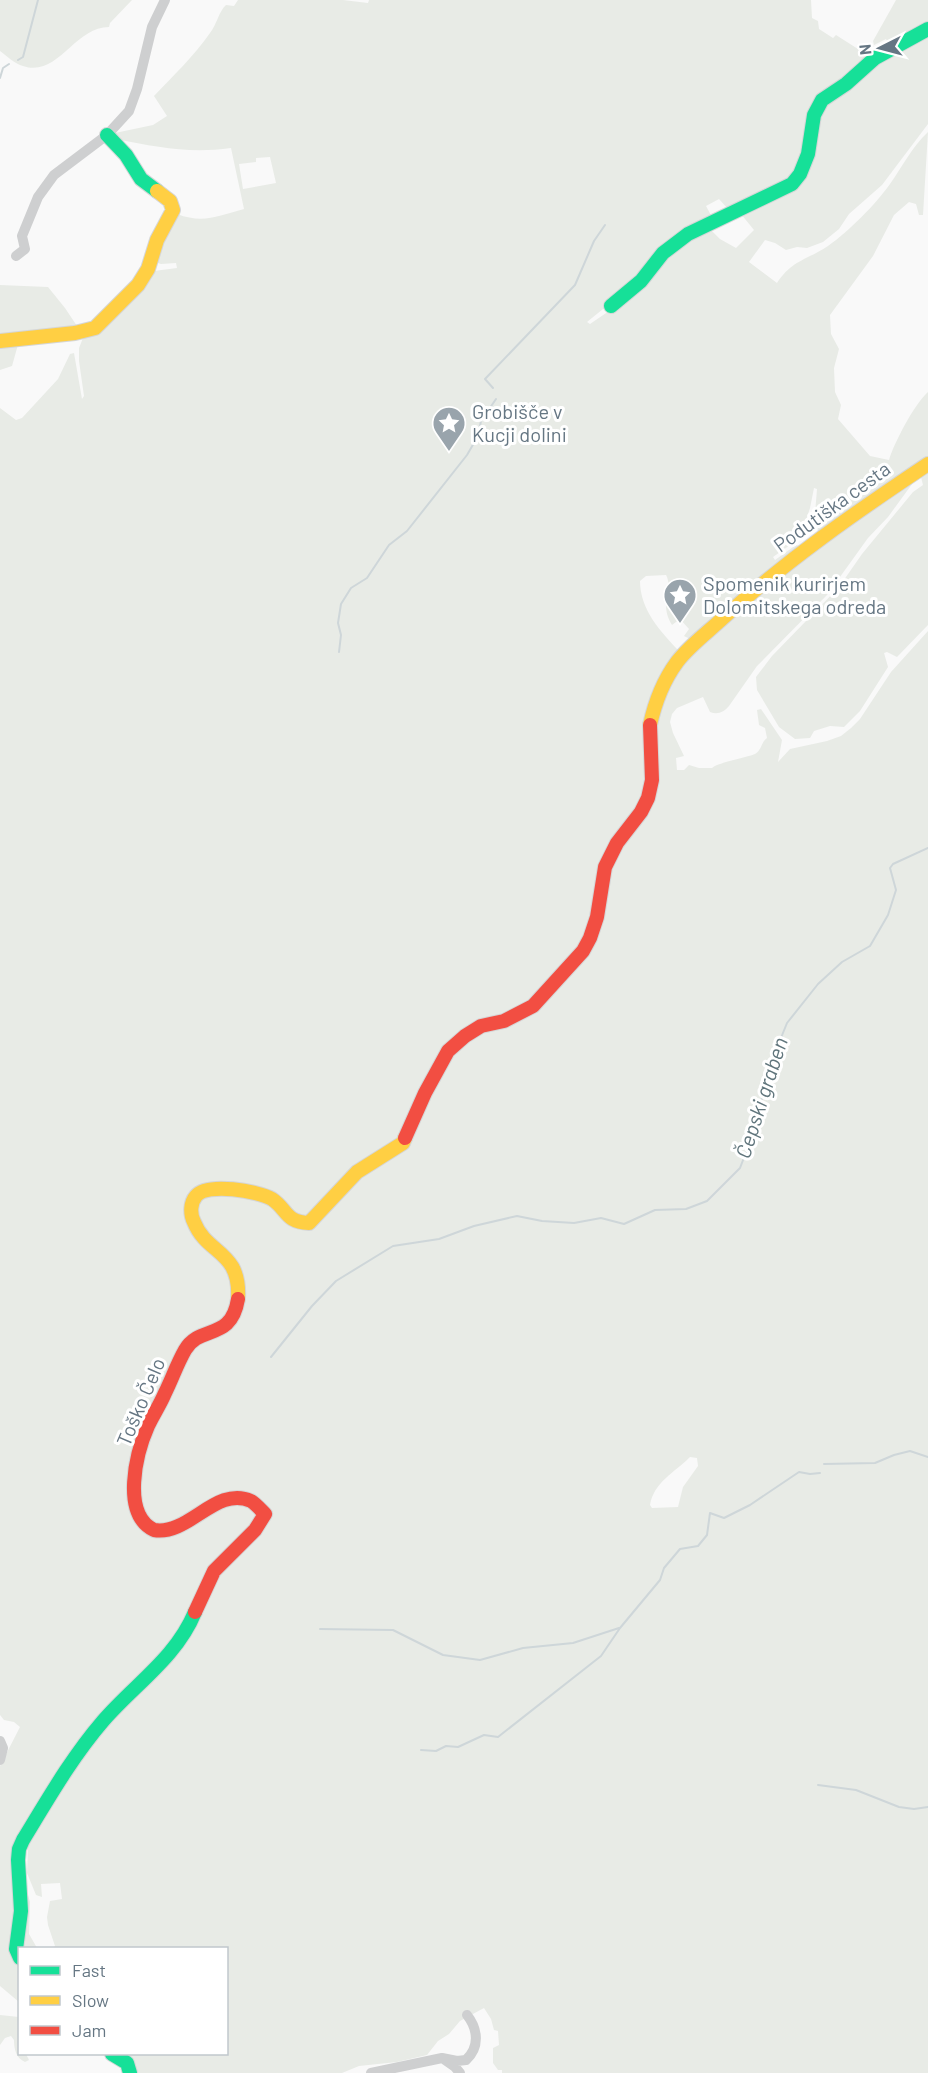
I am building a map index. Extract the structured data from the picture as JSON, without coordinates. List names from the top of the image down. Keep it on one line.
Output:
{"streets":{"street":["Podutiška cesta","Toško Čelo"]},"crossings":[["Podutiška cesta","Toško Čelo"]],"water":["Čepski graben"],"places":{"place":["Grobišče v Kucji dolini","Spomenik kurirjem Dolomitskega odreda"]},"legend":["Fast","Slow","Jam"],"north":"left"}
